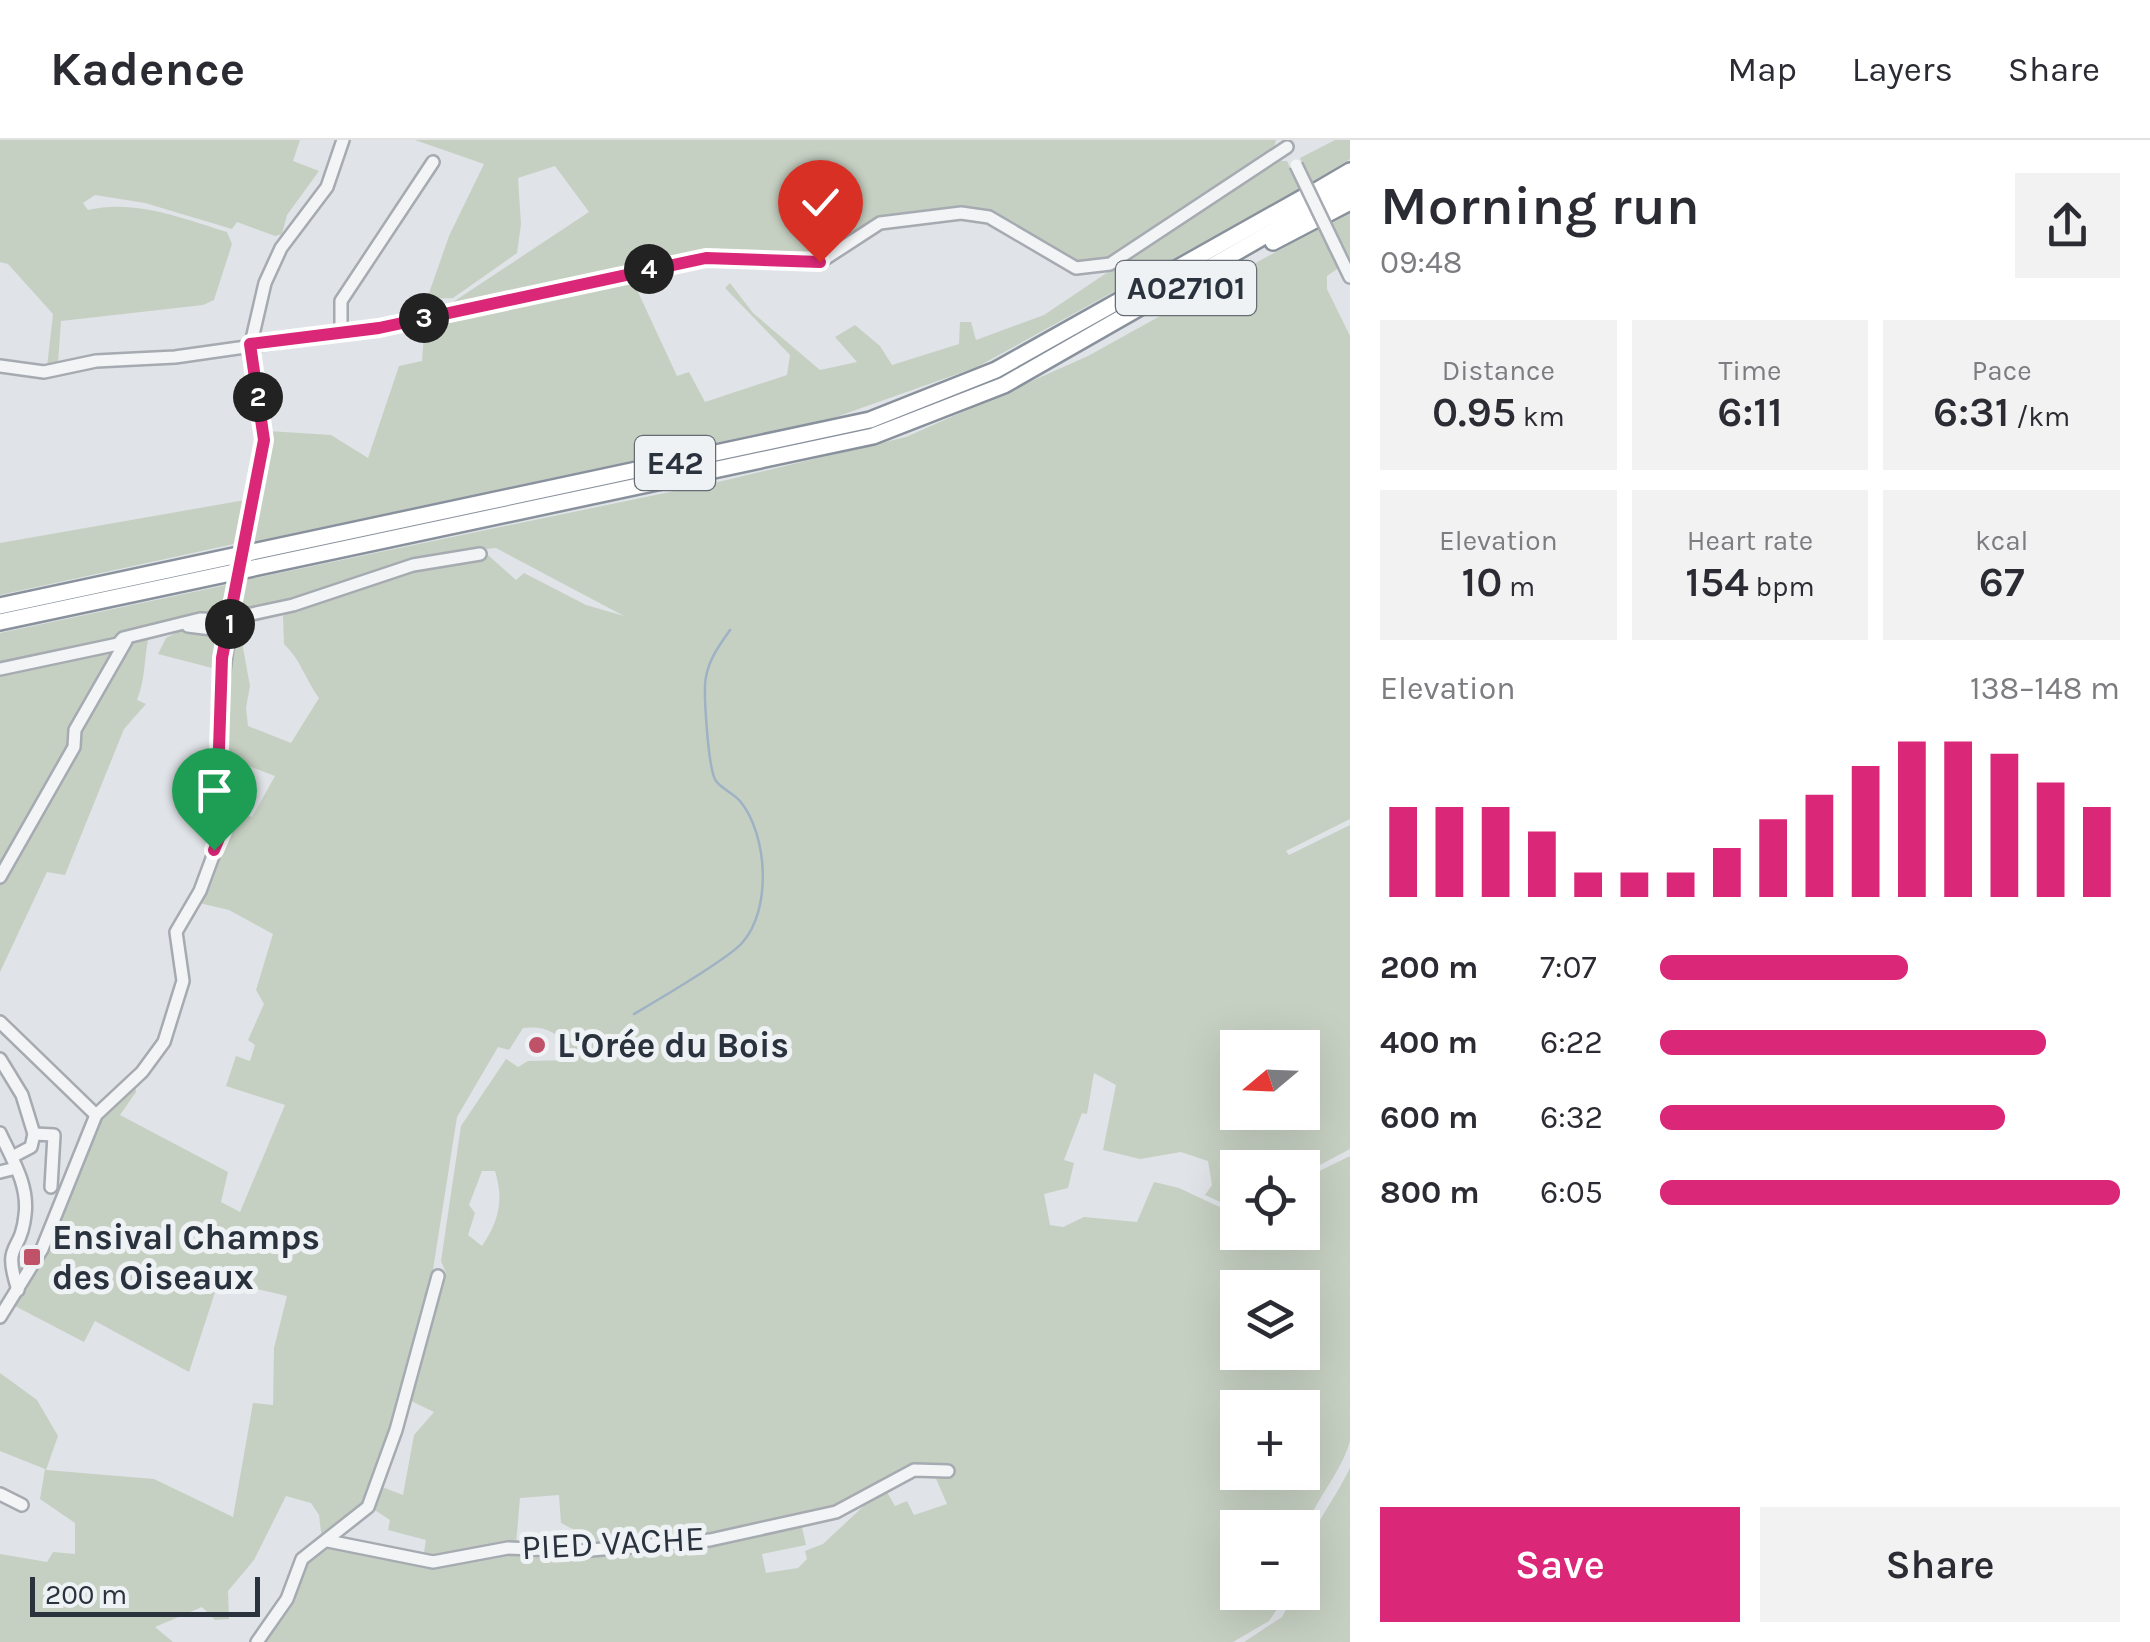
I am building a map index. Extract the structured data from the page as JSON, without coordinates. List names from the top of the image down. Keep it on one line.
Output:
{"streets":{"highway":["A027101","E42"],"street":["PIED VACHE"]},"crossings":[["A027101","E42"]],"places":{"other":["L'Orée du Bois"],"transit":["Ensival Champs des Oiseaux"]},"scale_bar":"200 m","north":"left","page":{"header":"Kadence","nav":["Map","Layers","Share"],"heading":["Morning run","09:48"],"pins":["4","3","2","1"],"stats":[["Distance","0.95 km"],["Time","6:11"],["Pace","6:31 /km"],["Elevation","10 m"],["Heart rate","154 bpm"],["kcal","67"]],"chart":["Elevation","138–148 m"],"list":[{"name":"200 m","note":"7:07"},{"name":"400 m","note":"6:22"},{"name":"600 m","note":"6:32"},{"name":"800 m","note":"6:05"}],"map_buttons":["+","−"],"buttons":["Save","Share"],"scale":"200 m"}}
